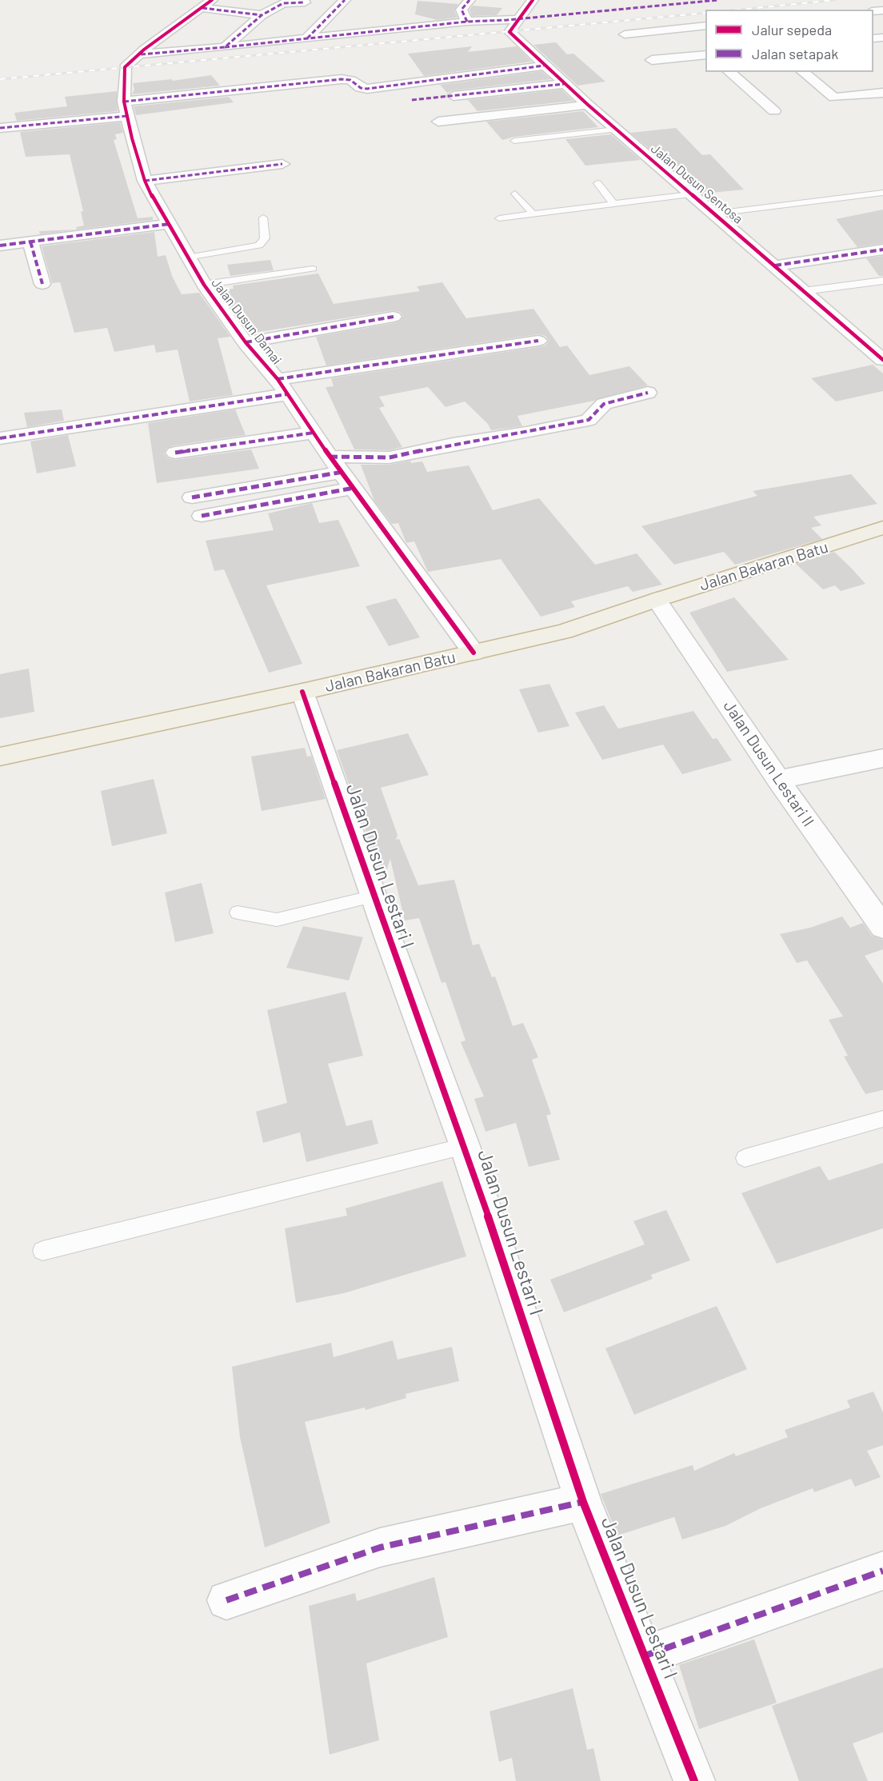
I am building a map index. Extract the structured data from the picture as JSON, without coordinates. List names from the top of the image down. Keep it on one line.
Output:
{"streets":{"highway":["Jalan Bakaran Batu"],"street":["Jalan Dusun Sentosa","Jalan Dusun Damai","Jalan Dusun Lestari II","Jalan Dusun Lestari I"]},"crossings":[["Jalan Dusun Damai","Jalan Bakaran Batu"],["Jalan Bakaran Batu","Jalan Dusun Lestari II"],["Jalan Bakaran Batu","Jalan Dusun Lestari I"]],"legend":["Jalur sepeda","Jalan setapak"]}
